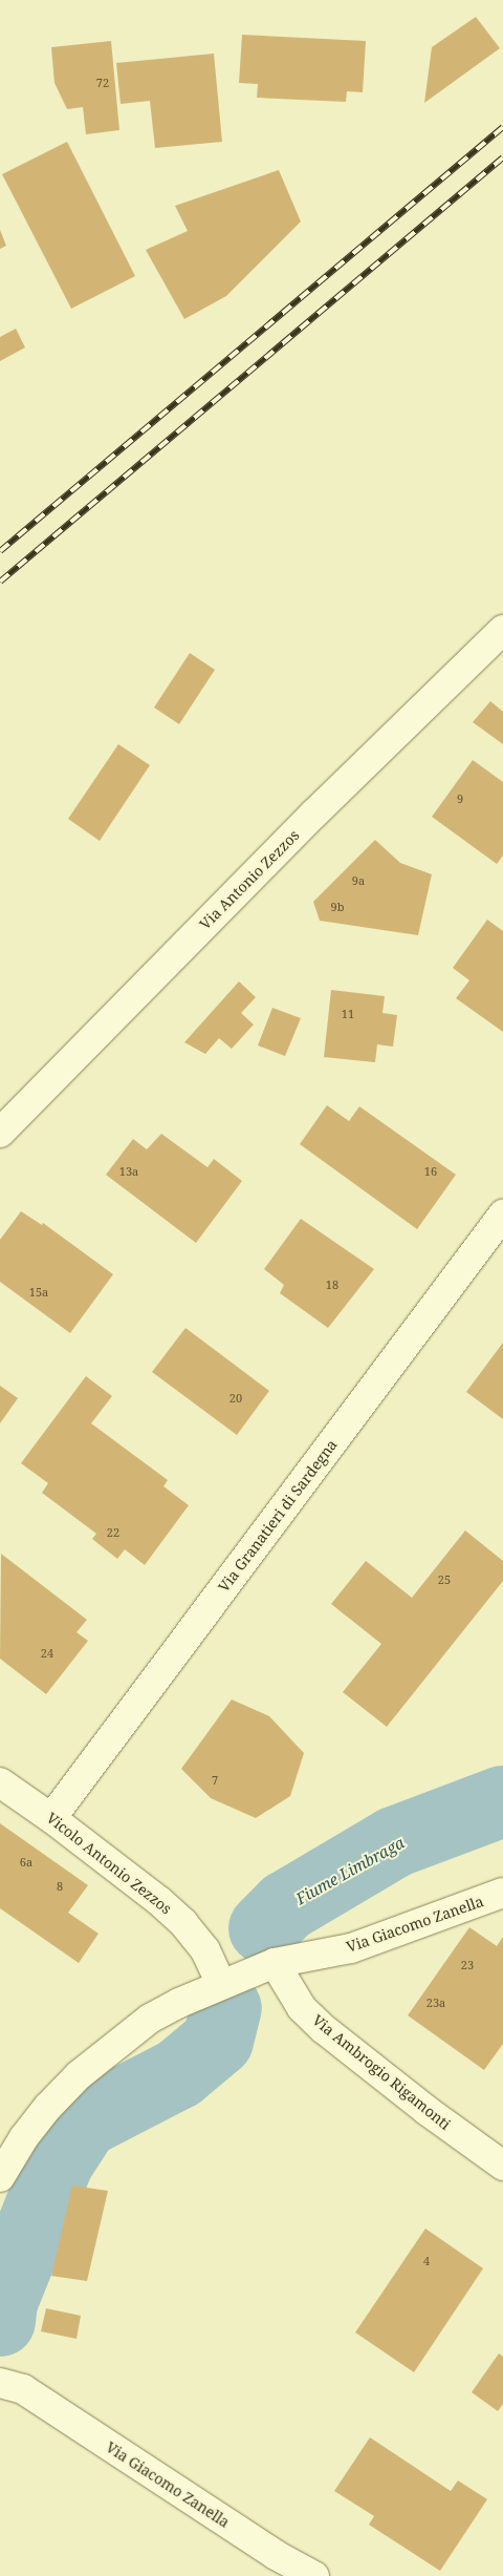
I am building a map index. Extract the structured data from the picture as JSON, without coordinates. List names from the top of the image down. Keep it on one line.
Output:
{"streets":{"street":["Via Antonio Zezzos","Via Granatieri di Sardegna","Vicolo Antonio Zezzos","Via Giacomo Zanella","Via Ambrogio Rigamonti"]},"crossings":[["Via Granatieri di Sardegna","Vicolo Antonio Zezzos"],["Vicolo Antonio Zezzos","Via Giacomo Zanella"],["Via Giacomo Zanella","Via Ambrogio Rigamonti"]],"water":["Fiume Limbraga"],"house_numbers":["72","9","9a","9b","11","13a","16","18","15a","20","22","25","24","7","6a","8","23","23a","4"]}
